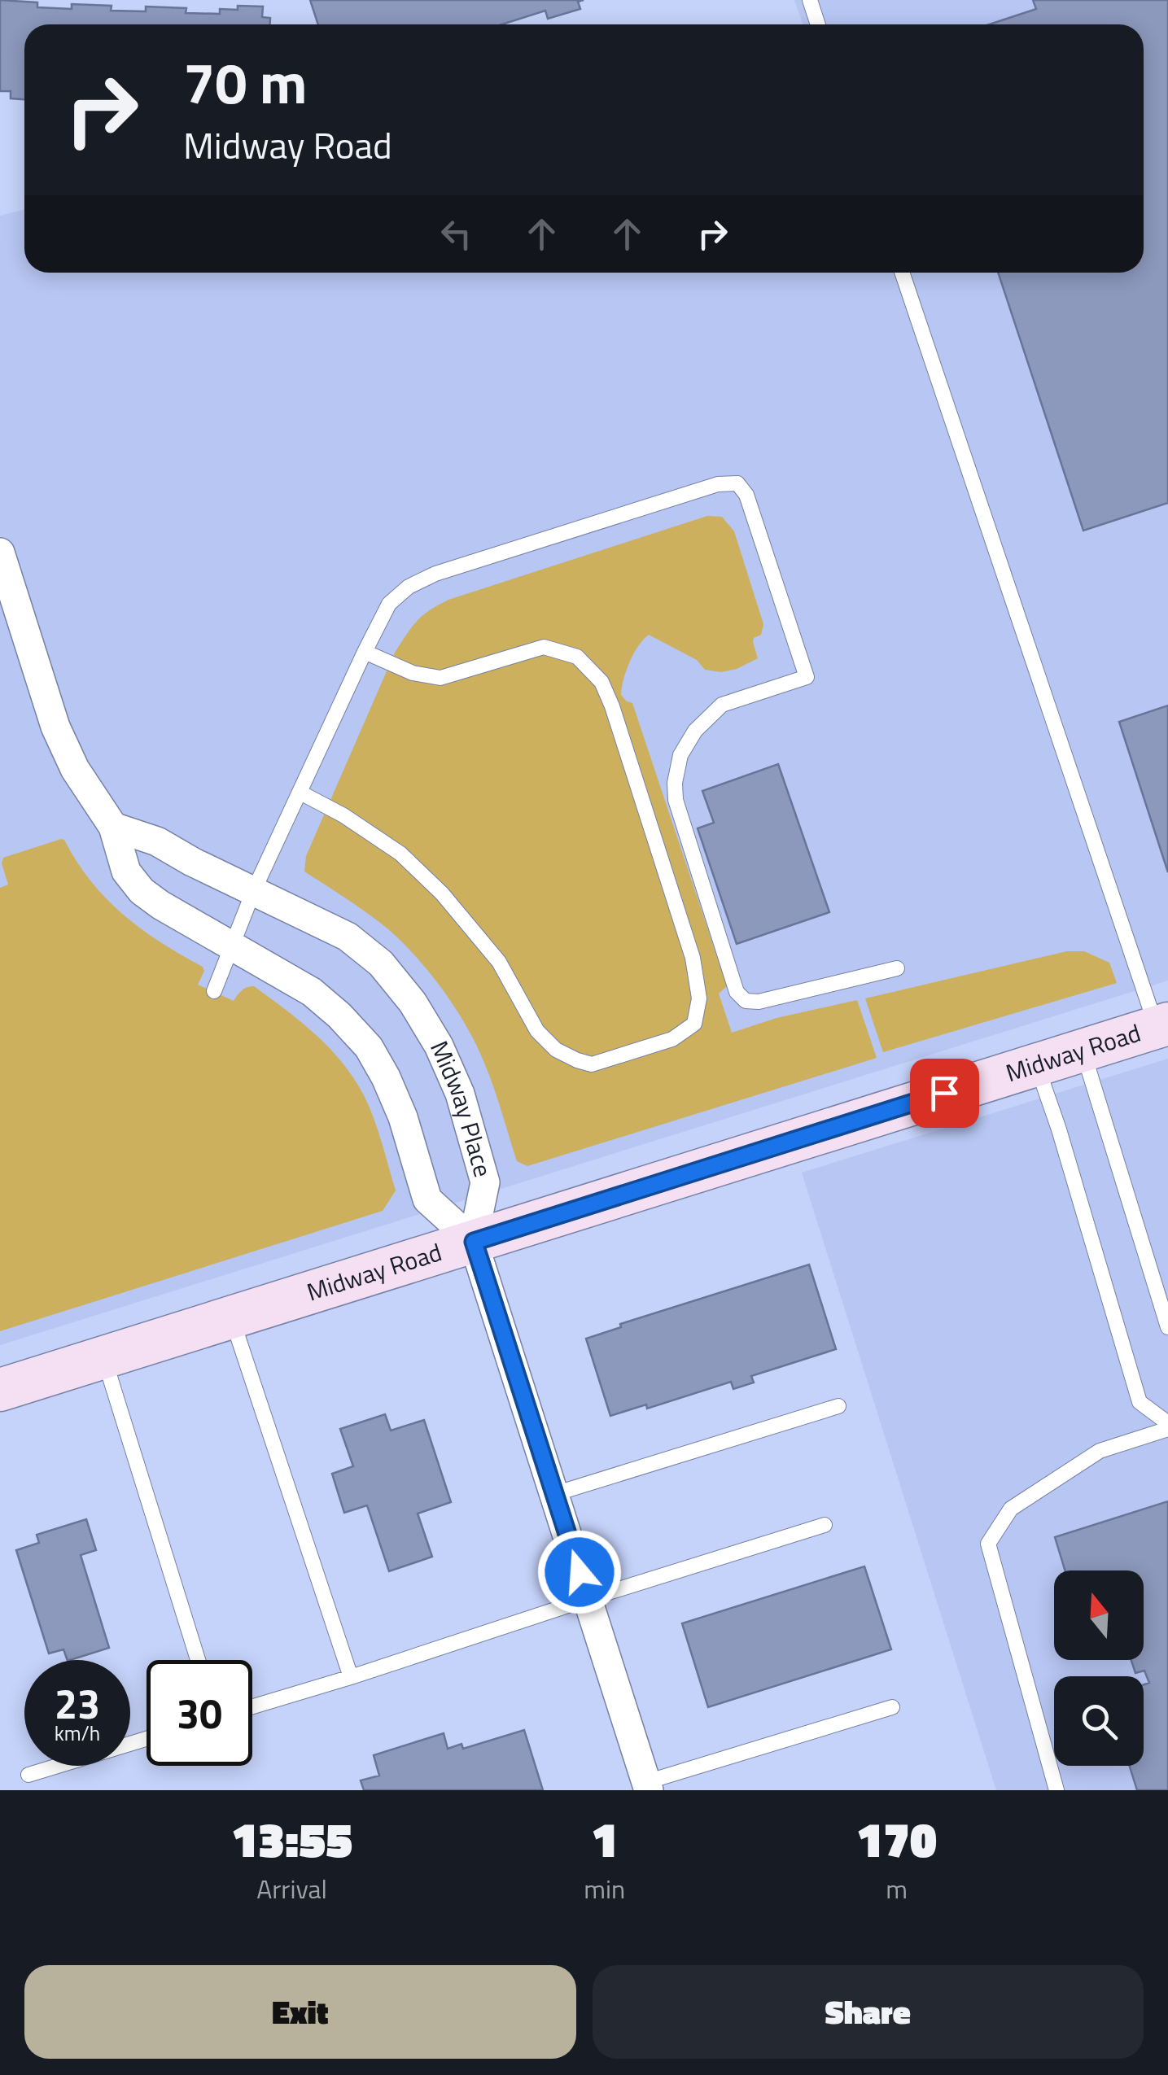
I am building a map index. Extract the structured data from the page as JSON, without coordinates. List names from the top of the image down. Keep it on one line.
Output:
{"streets":{"main road":["Midway Road"],"street":["Midway Place"]},"crossings":[["Midway Road","Midway Place"]],"north":"top","page":{"turn":["70 m","Midway Road"],"speed":"23 km/h","limit":"30","eta":["13:55","Arrival","1","min","170","m"],"buttons":["Exit","Share"]}}
